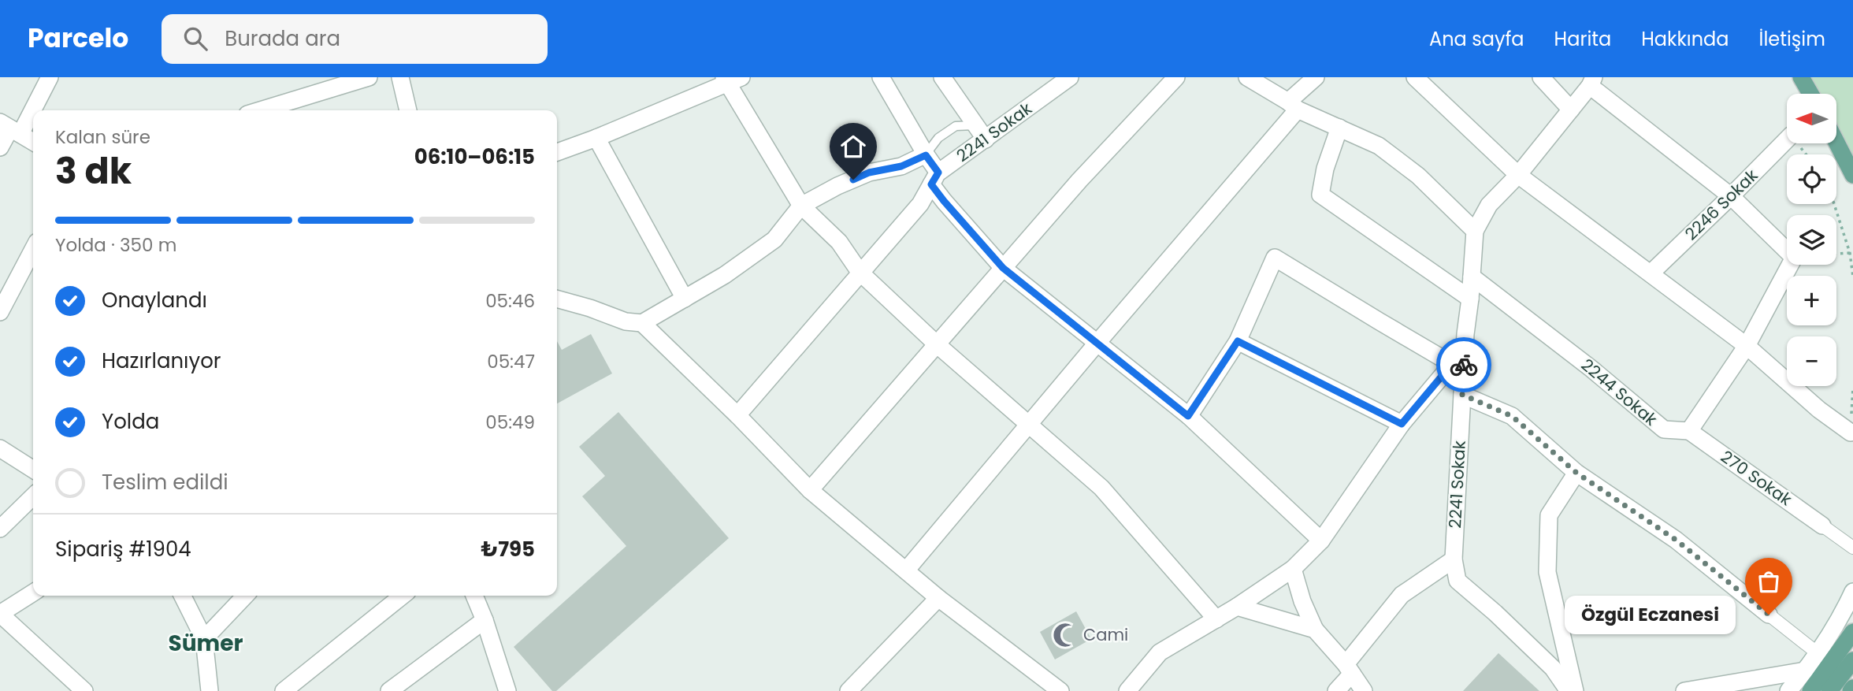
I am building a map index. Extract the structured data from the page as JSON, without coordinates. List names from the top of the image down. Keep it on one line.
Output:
{"streets":{"street":["2241 Sokak","2246 Sokak","2244 Sokak","270 Sokak"]},"crossings":[["2241 Sokak","2244 Sokak"],["2244 Sokak","270 Sokak"]],"districts":["Sümer"],"places":{"other":["Özgül Eczanesi"],"mosque":["Cami"]},"north":"left","page":{"header":"Parcelo","search":"Burada ara","nav":["Ana sayfa","Harita","Hakkında","İletişim"],"map_buttons":["+","−"],"heading":["3 dk","Kalan süre","06:10–06:15"],"panel":["Sipariş #1904","₺795"],"bar":"Yolda · 350 m","list":[["Onaylandı","05:46"],["Hazırlanıyor","05:47"],["Yolda","05:49"],"Teslim edildi"],"bubble":"Özgül Eczanesi"}}
